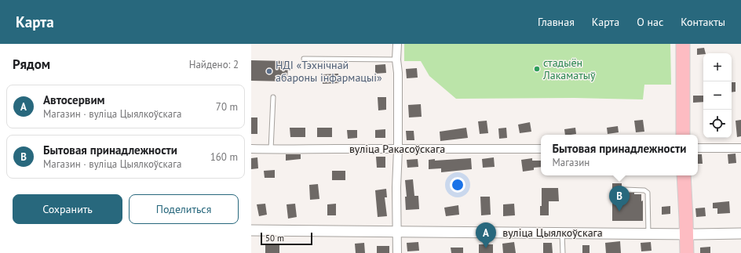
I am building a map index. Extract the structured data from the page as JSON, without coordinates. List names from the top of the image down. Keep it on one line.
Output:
{"streets":{"street":["вуліца Ракасоўскага","вуліца Цыялкоўскага"]},"places":["стадыён Лакаматыў","НДІ «Тэхнічнай абароны інфармацыі»"],"scale_bar":"50 m","page":{"header":"Карта","nav":["Главная","Карта","О нас","Контакты"],"heading":["Рядом","Найдено: 2"],"map_buttons":["+","−"],"list":[{"mark":"A","name":"Автосервим","note":"Магазин · вуліца Цыялкоўскага","value":"70 m"},{"mark":"B","name":"Бытовая принадлежности","note":"Магазин · вуліца Цыялкоўскага","value":"160 m"}],"popup":["Бытовая принадлежности","Магазин"],"buttons":["Сохранить","Поделиться"],"pins":["B","A"],"scale":"50 m"}}
